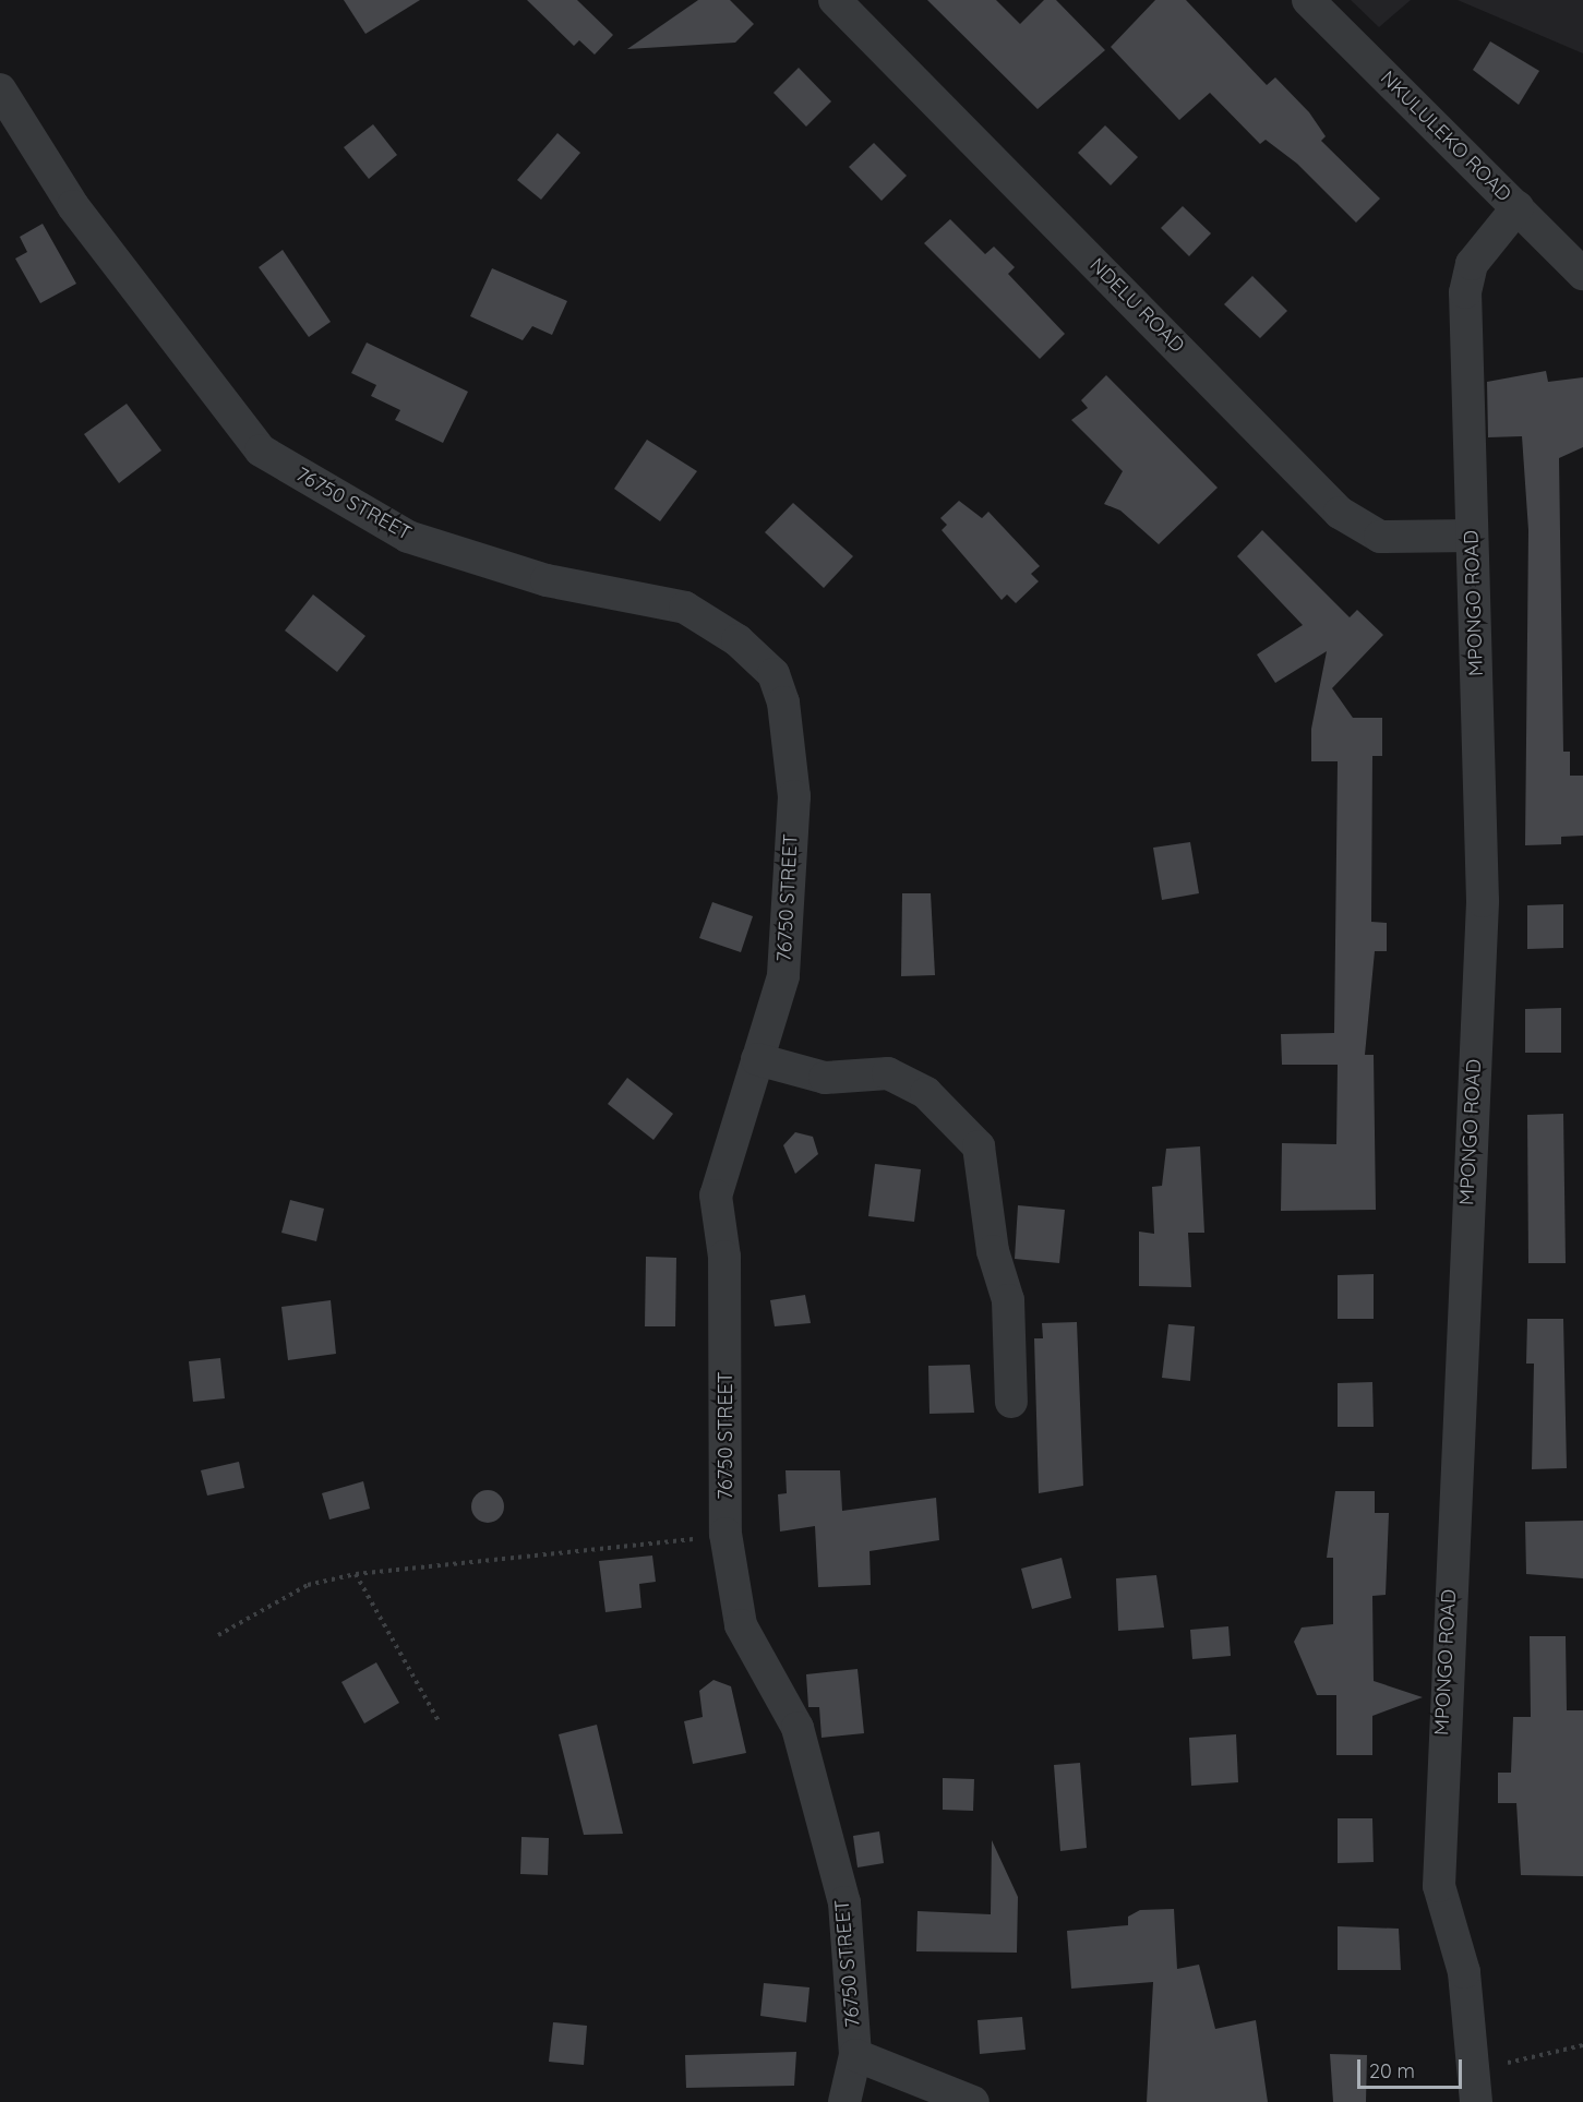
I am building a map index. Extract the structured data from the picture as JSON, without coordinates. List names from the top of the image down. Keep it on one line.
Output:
{"streets":{"street":["NKULULEKO ROAD","NDELU ROAD","76750 STREET","MPONGO ROAD"]},"crossings":[["NKULULEKO ROAD","MPONGO ROAD"],["NDELU ROAD","MPONGO ROAD"]],"scale_bar":"20 m"}
